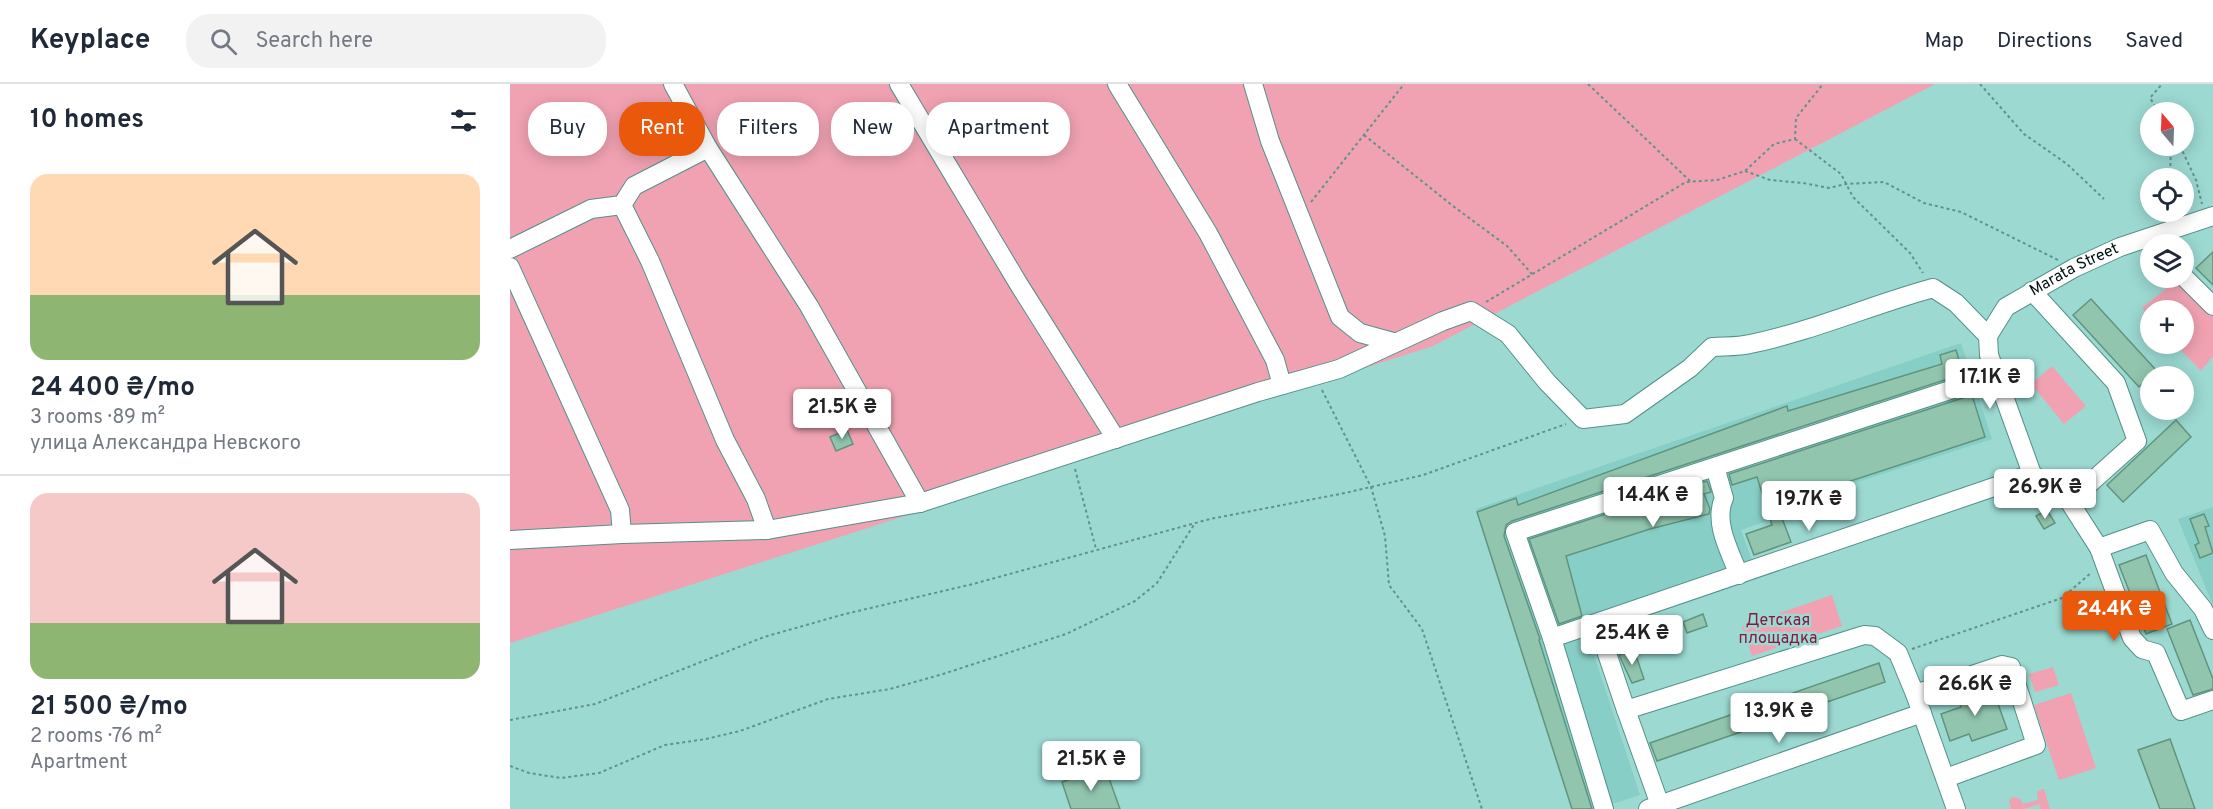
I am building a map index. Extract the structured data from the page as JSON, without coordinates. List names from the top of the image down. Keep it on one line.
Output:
{"streets":{"street":["Marata Street"]},"parks":["Детская площадка"],"north":"top","page":{"header":"Keyplace","search":"Search here","nav":["Map","Directions","Saved"],"heading":"10 homes","map_buttons":["+","−"],"chip":["Buy","Rent","Filters","New","Apartment"],"list":[{"name":"24 400 ₴/mo","note":"3 rooms · 89 m² · улица Александра Невского"},{"name":"21 500 ₴/mo","note":"2 rooms · 76 m² · Apartment"}],"price":["17.1K ₴","21.5K ₴","26.9K ₴","14.4K ₴","19.7K ₴","24.4K ₴","25.4K ₴","26.6K ₴","13.9K ₴","21.5K ₴"]}}
